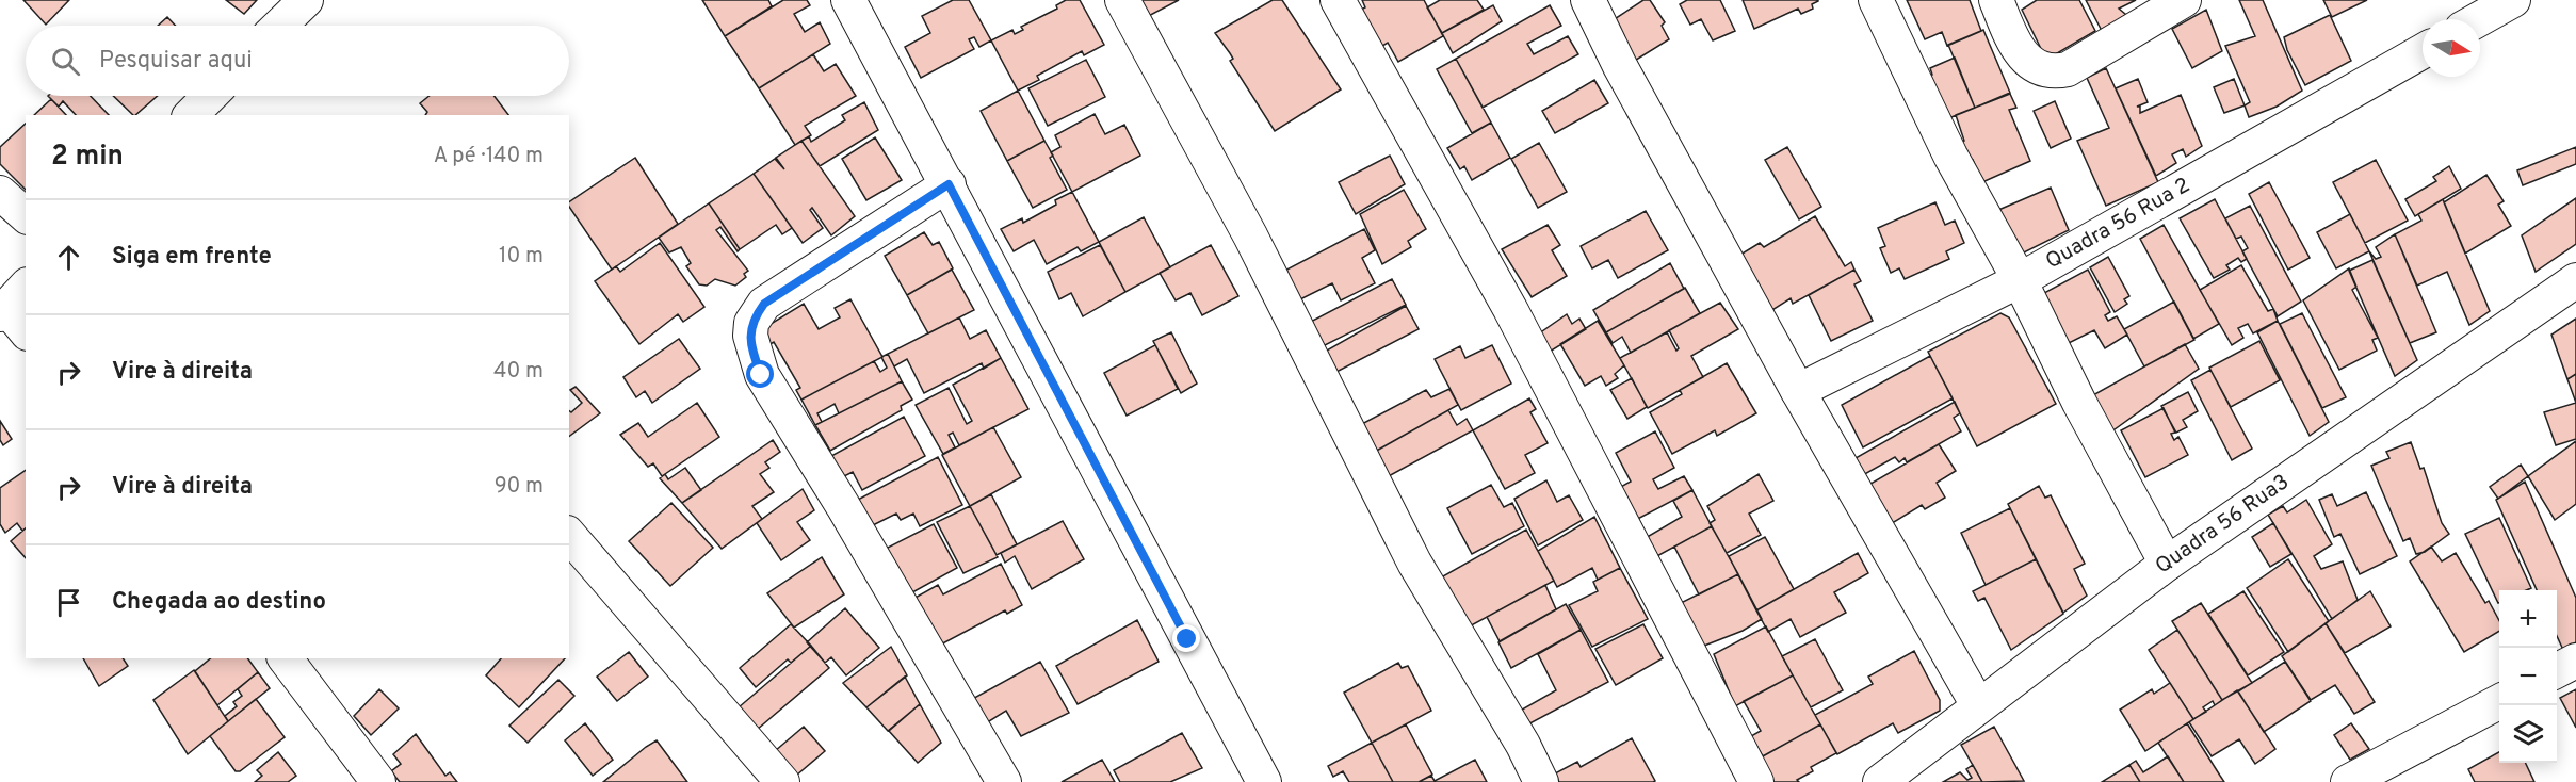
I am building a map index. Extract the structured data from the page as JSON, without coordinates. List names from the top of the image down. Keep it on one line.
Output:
{"streets":{"street":["Quadra 56 Rua 2","Quadra 56 Rua3"]},"north":"right","page":{"search":"Pesquisar aqui","heading":["2 min","A pé · 140 m"],"list":[["Siga em frente","10 m"],["Vire à direita","40 m"],["Vire à direita","90 m"],"Chegada ao destino"],"map_buttons":["+","−"]}}
